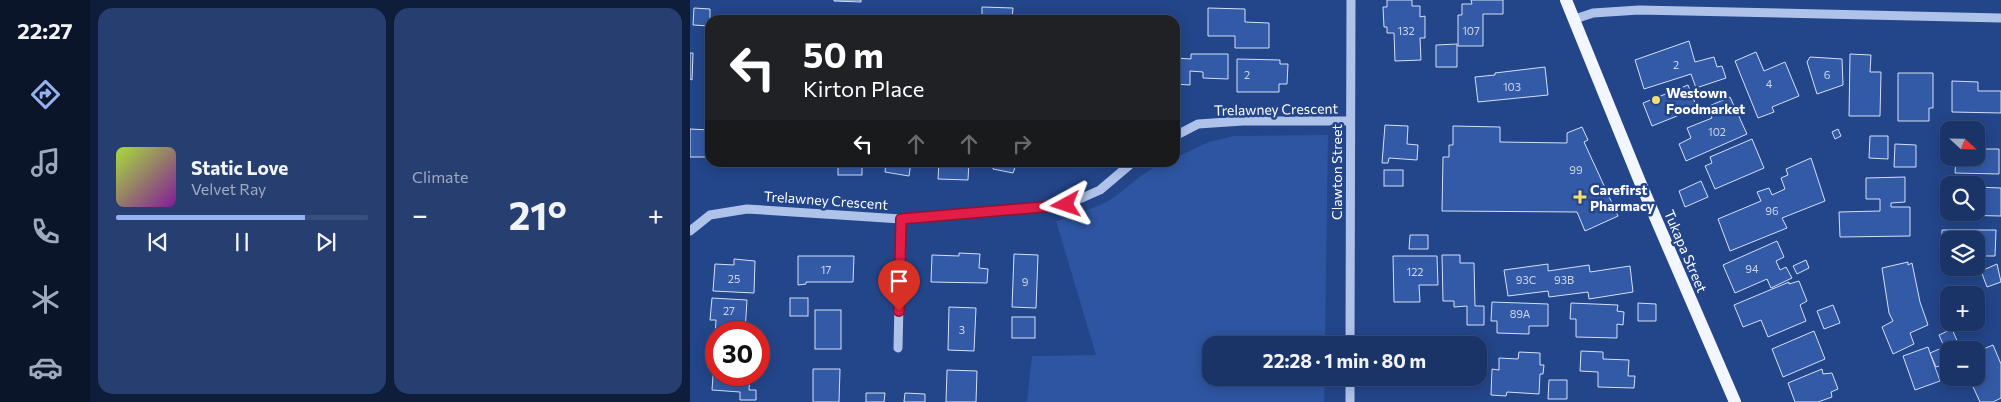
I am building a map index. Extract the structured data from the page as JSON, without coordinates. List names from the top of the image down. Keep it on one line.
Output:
{"streets":{"main road":["Tukapa Street"],"street":["Trelawney Crescent","Clawton Street"]},"crossings":[["Trelawney Crescent","Clawton Street"]],"places":{"other":["Westown Foodmarket"],"health":["Carefirst Pharmacy"]},"house_numbers":["132","107","2","2","6","4","103","102","99","96","94","17","122","25","93C","93B","9","27","89A","3"],"north":"right","page":{"tabs":"22:27","tile":"Climate","turn":["50 m","Kirton Place"],"map_buttons":["+","−"],"song":["Static Love","Velvet Ray"],"heat":["−","21°","+"],"limit":"30","trip":"22:28 · 1 min · 80 m"}}
